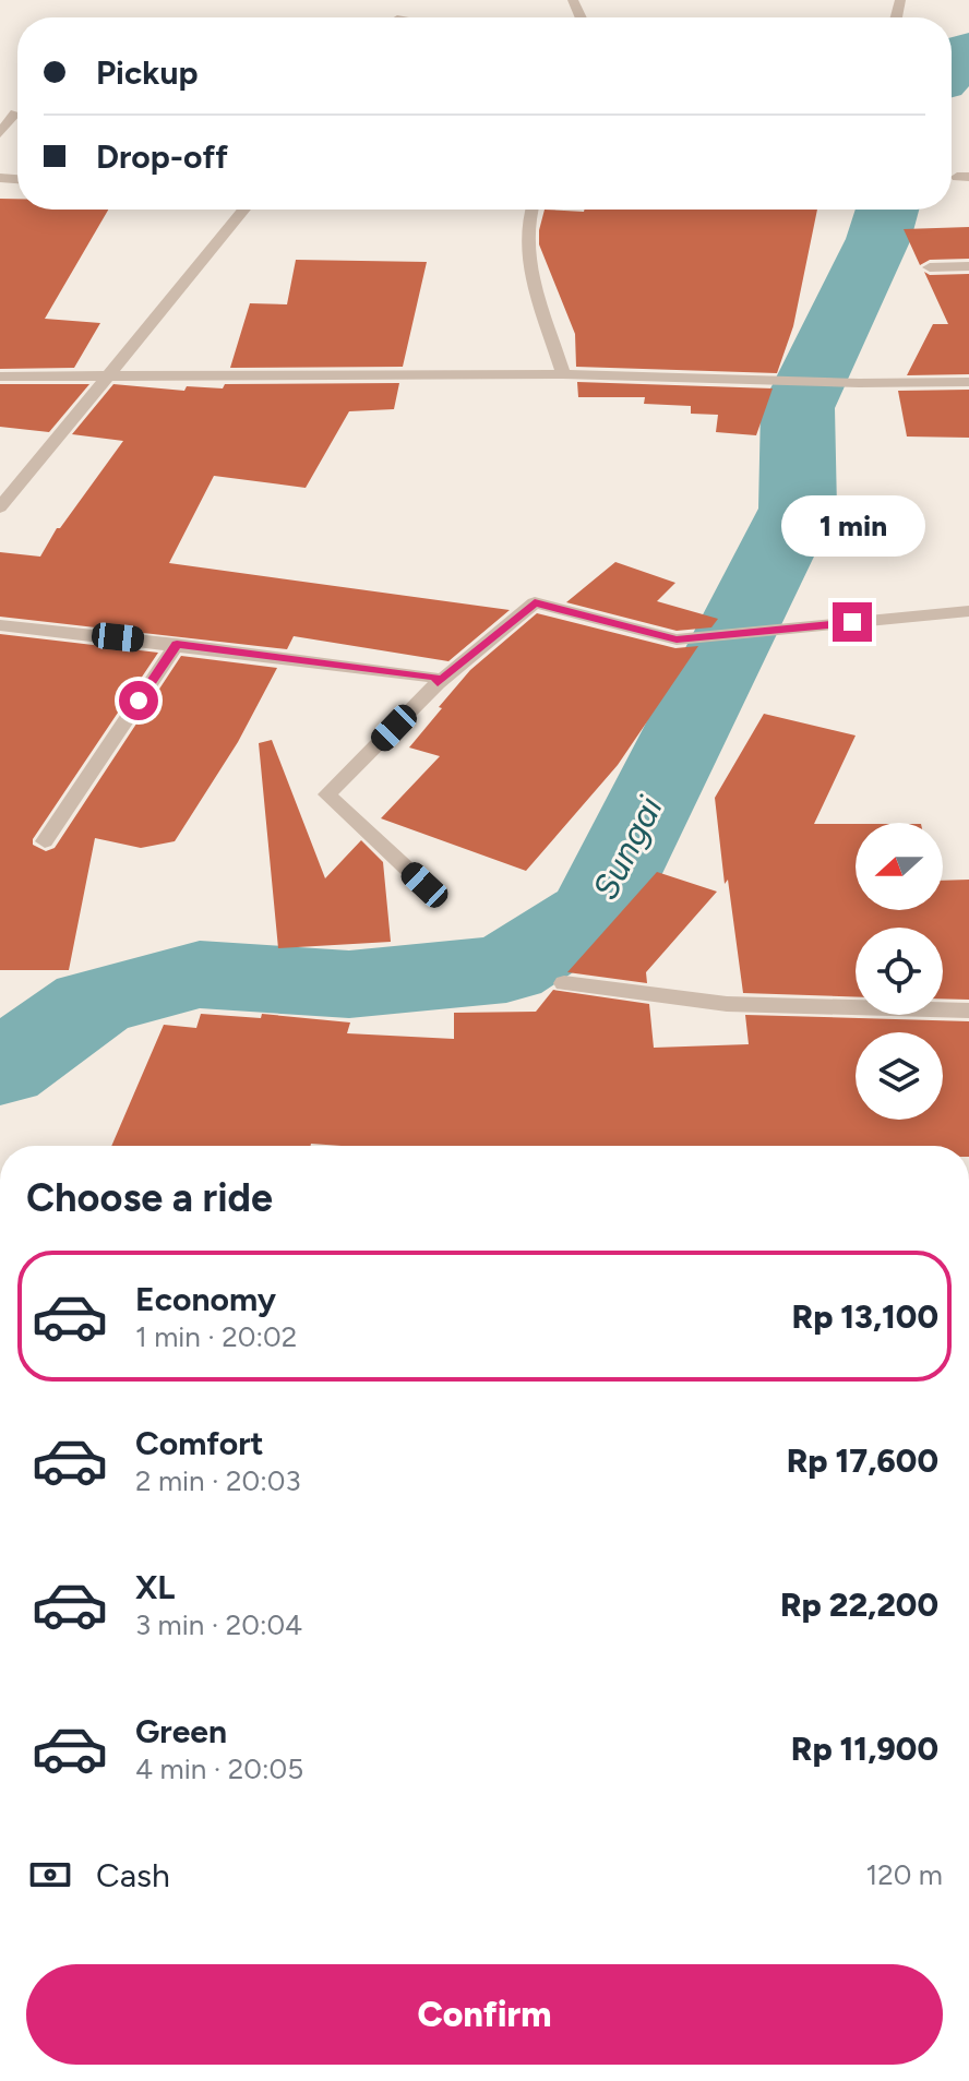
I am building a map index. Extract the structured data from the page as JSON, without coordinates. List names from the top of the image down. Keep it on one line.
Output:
{"water":["Sungai"],"north":"left","page":{"banner":["Pickup","Drop-off"],"bubble":"1 min","heading":"Choose a ride","list":[{"name":"Economy","note":"1 min · 20:02","value":"Rp 13,100"},{"name":"Comfort","note":"2 min · 20:03","value":"Rp 17,600"},{"name":"XL","note":"3 min · 20:04","value":"Rp 22,200"},{"name":"Green","note":"4 min · 20:05","value":"Rp 11,900"}],"pay":["Cash","120 m"],"buttons":"Confirm"}}
